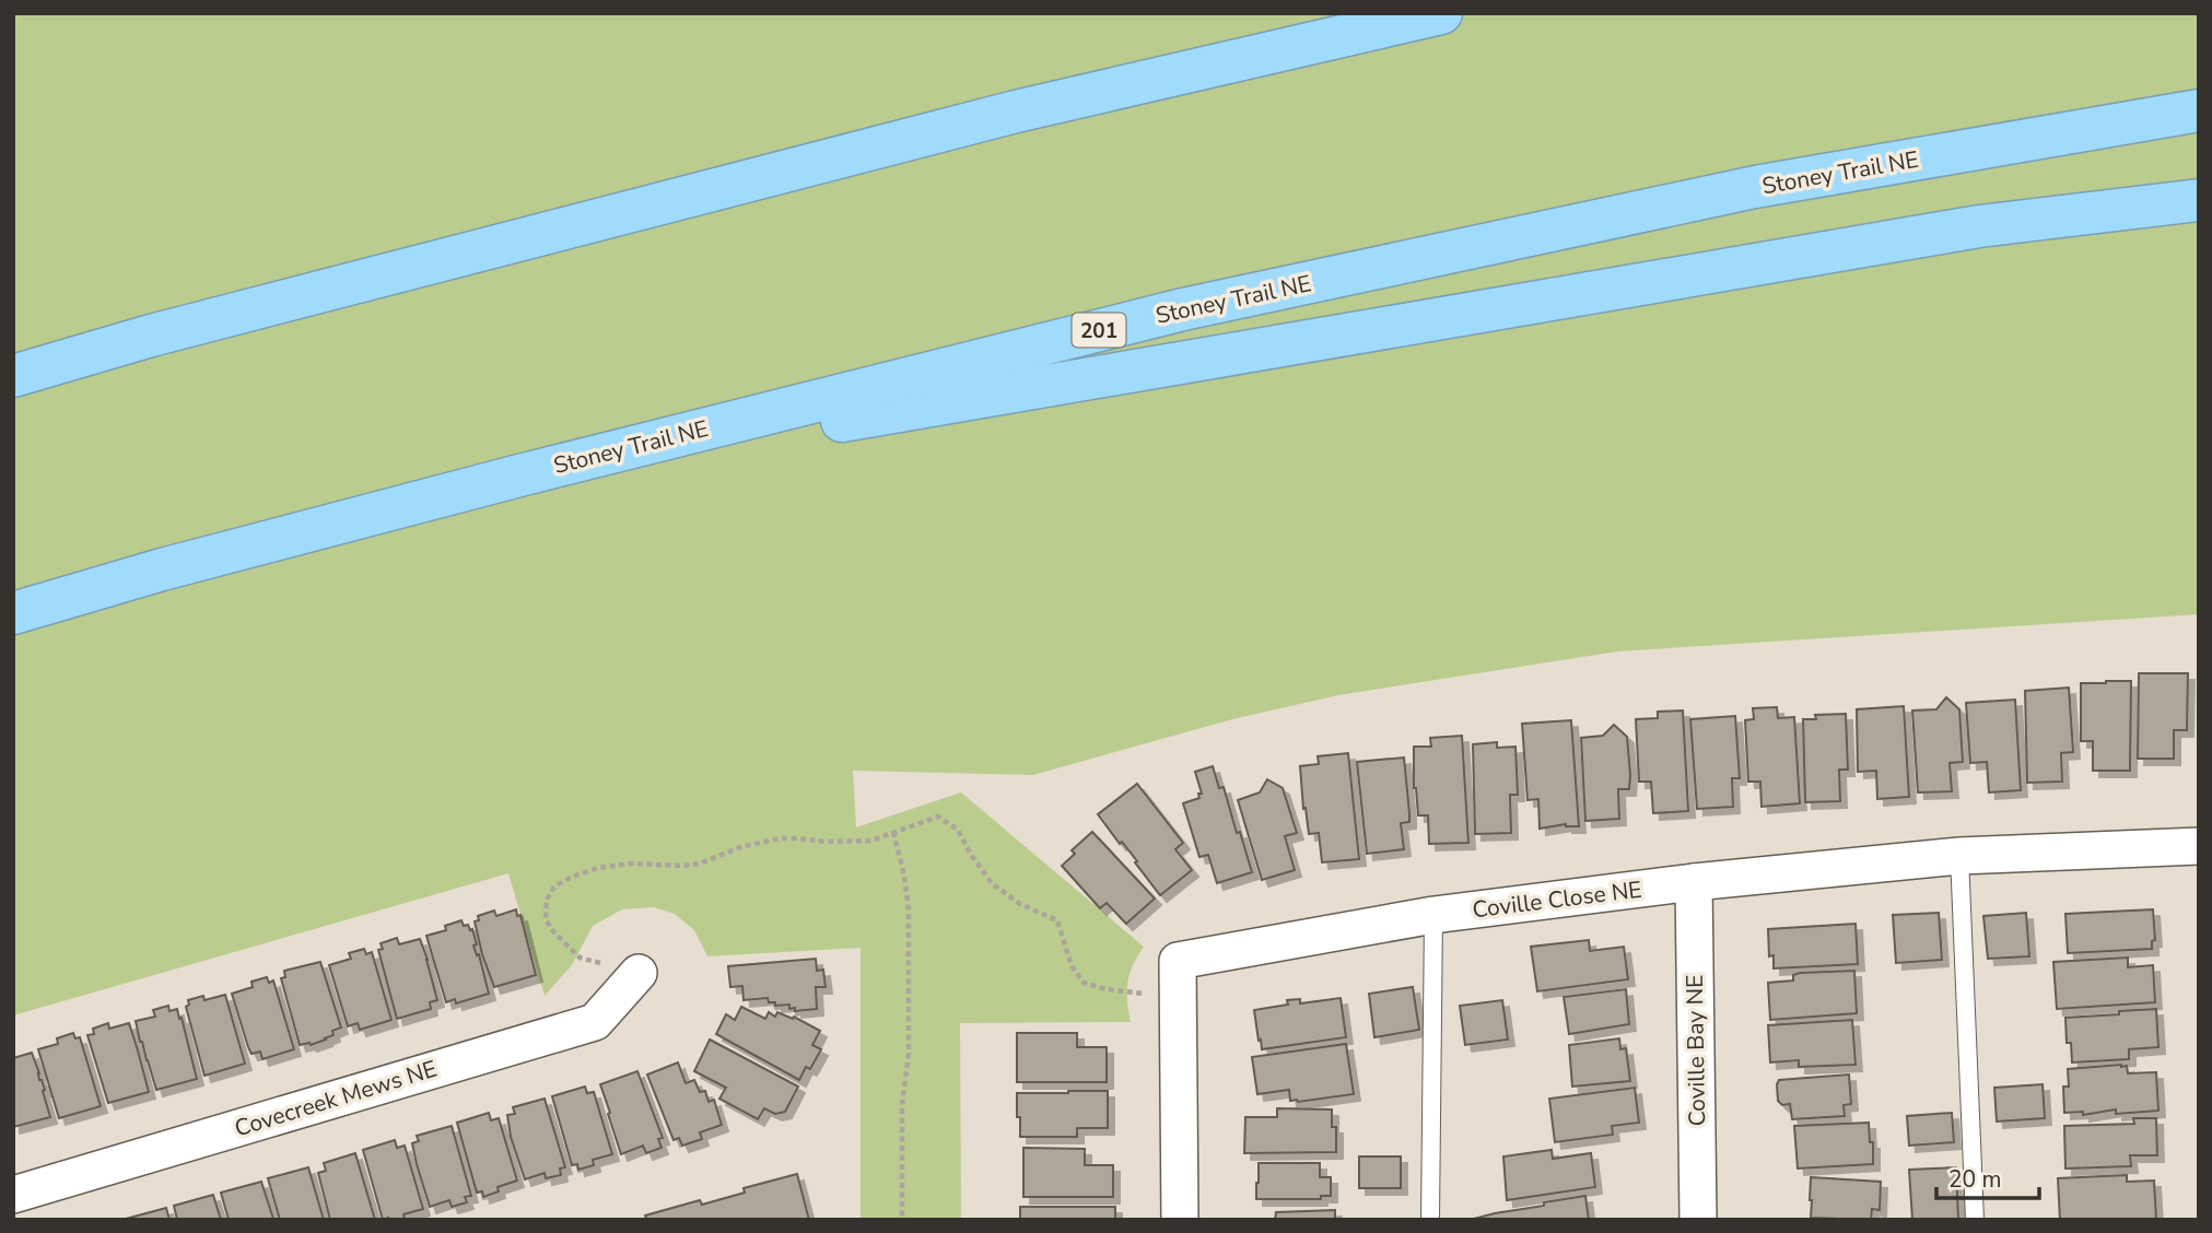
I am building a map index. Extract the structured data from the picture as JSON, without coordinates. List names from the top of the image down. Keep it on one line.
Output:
{"streets":{"highway":["Stoney Trail NE","201"],"street":["Coville Close NE","Coville Bay NE","Covecreek Mews NE"]},"crossings":[["Coville Close NE","Coville Bay NE"]],"scale_bar":"20 m"}
